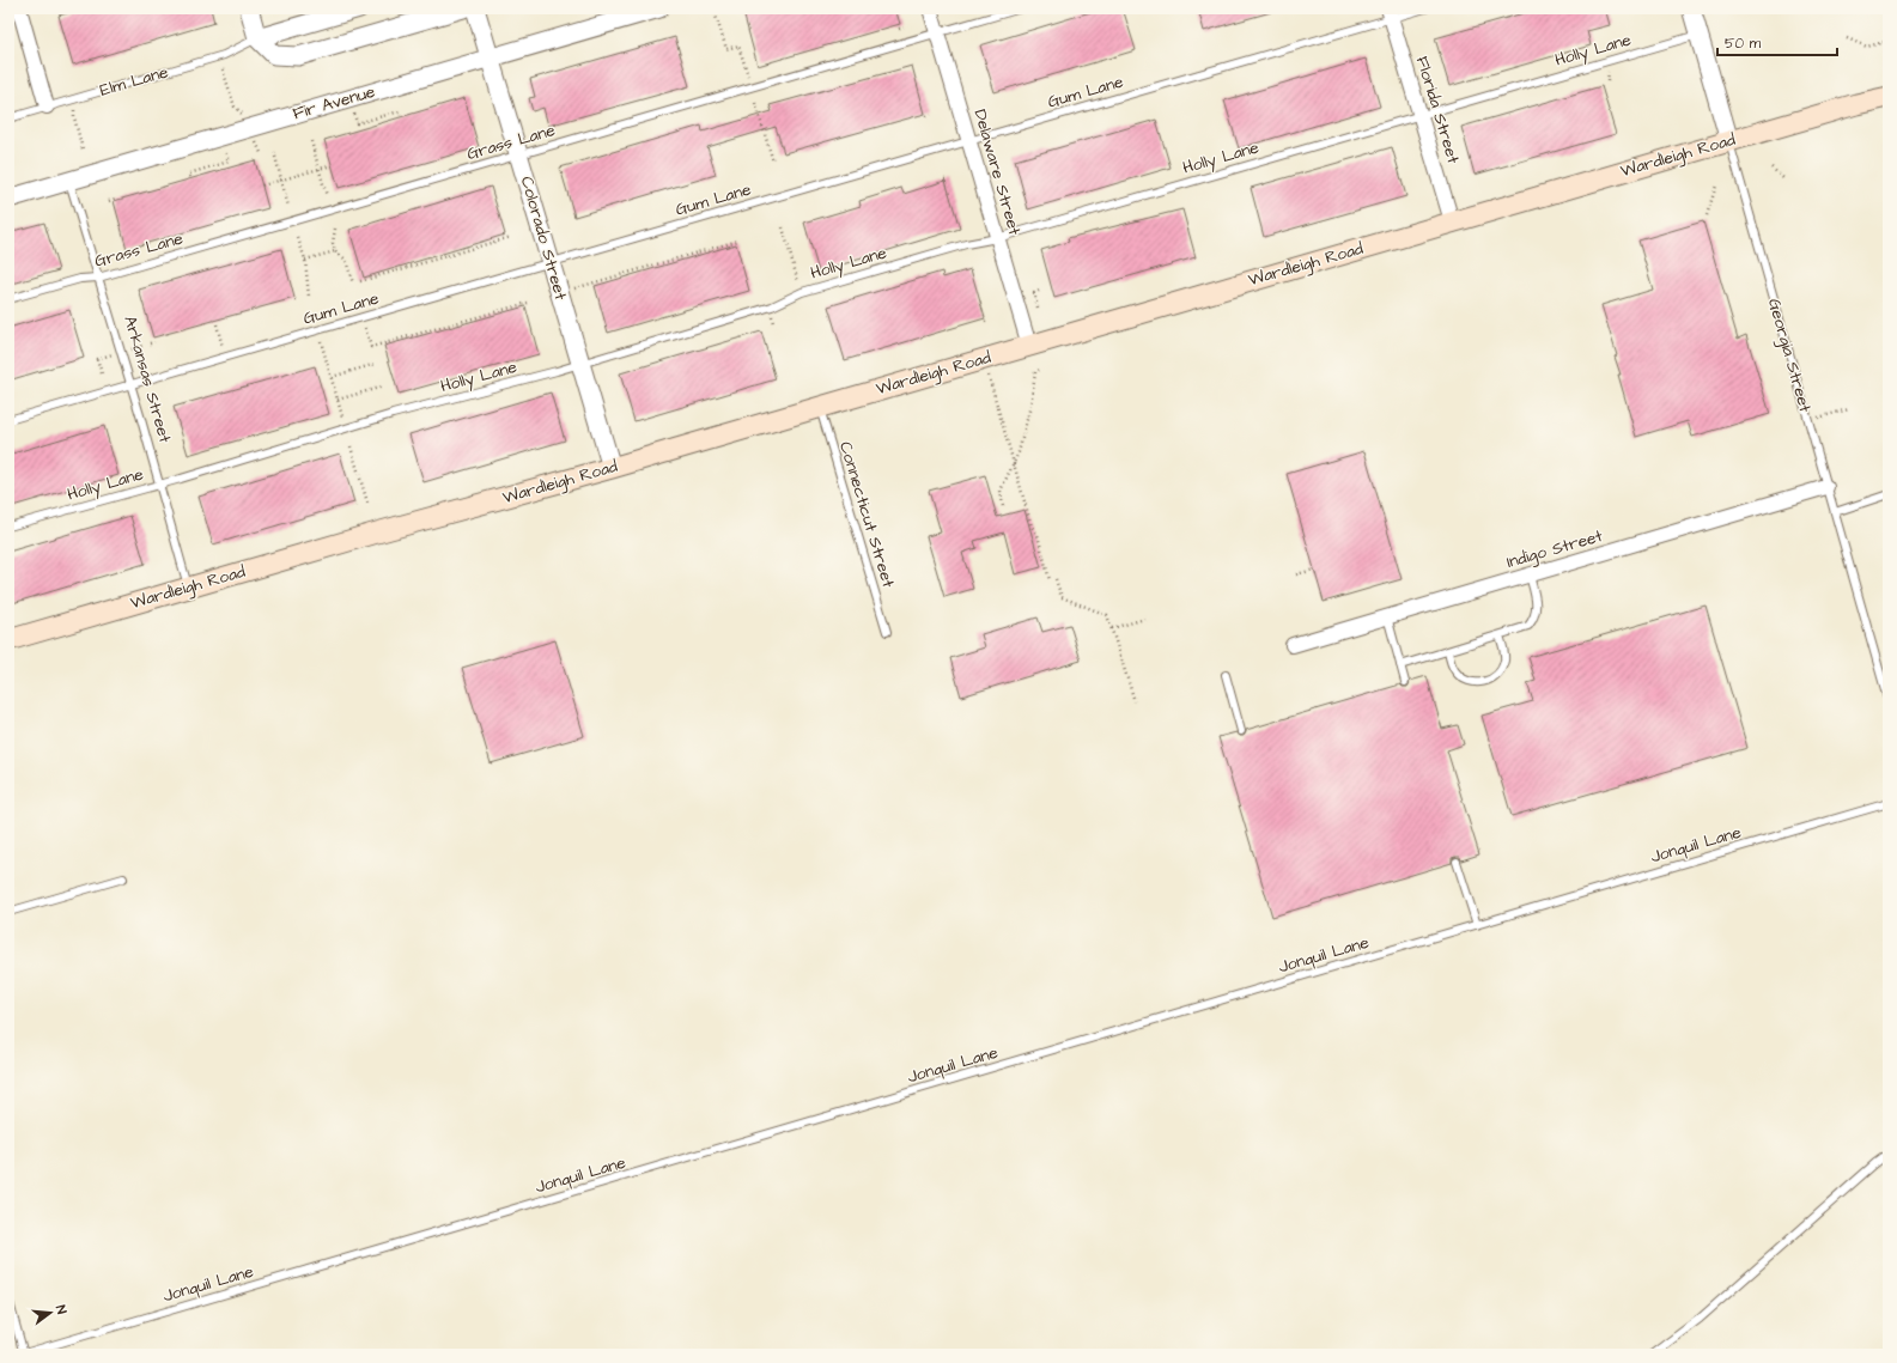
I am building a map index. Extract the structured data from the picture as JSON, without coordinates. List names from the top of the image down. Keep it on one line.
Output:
{"streets":{"main road":["Wardleigh Road"],"street":["Elm Lane","Fir Avenue","Florida Street","Delaware Street","Colorado Street","Georgia Street","Indigo Street"],"lane":["Holly Lane","Gum Lane","Grass Lane","Arkansas Street","Connecticut Street","Jonquil Lane"]},"crossings":[["Holly Lane","Florida Street"],["Holly Lane","Delaware Street"],["Holly Lane","Colorado Street"],["Holly Lane","Georgia Street"],["Holly Lane","Arkansas Street"],["Gum Lane","Florida Street"],["Gum Lane","Delaware Street"],["Gum Lane","Colorado Street"],["Gum Lane","Arkansas Street"],["Fir Avenue","Colorado Street"],["Fir Avenue","Arkansas Street"],["Florida Street","Wardleigh Road"],["Grass Lane","Delaware Street"],["Grass Lane","Colorado Street"],["Grass Lane","Arkansas Street"],["Wardleigh Road","Delaware Street"],["Wardleigh Road","Colorado Street"],["Wardleigh Road","Georgia Street"],["Wardleigh Road","Arkansas Street"],["Wardleigh Road","Connecticut Street"],["Georgia Street","Indigo Street"]],"scale_bar":"50 m","north":"right"}
